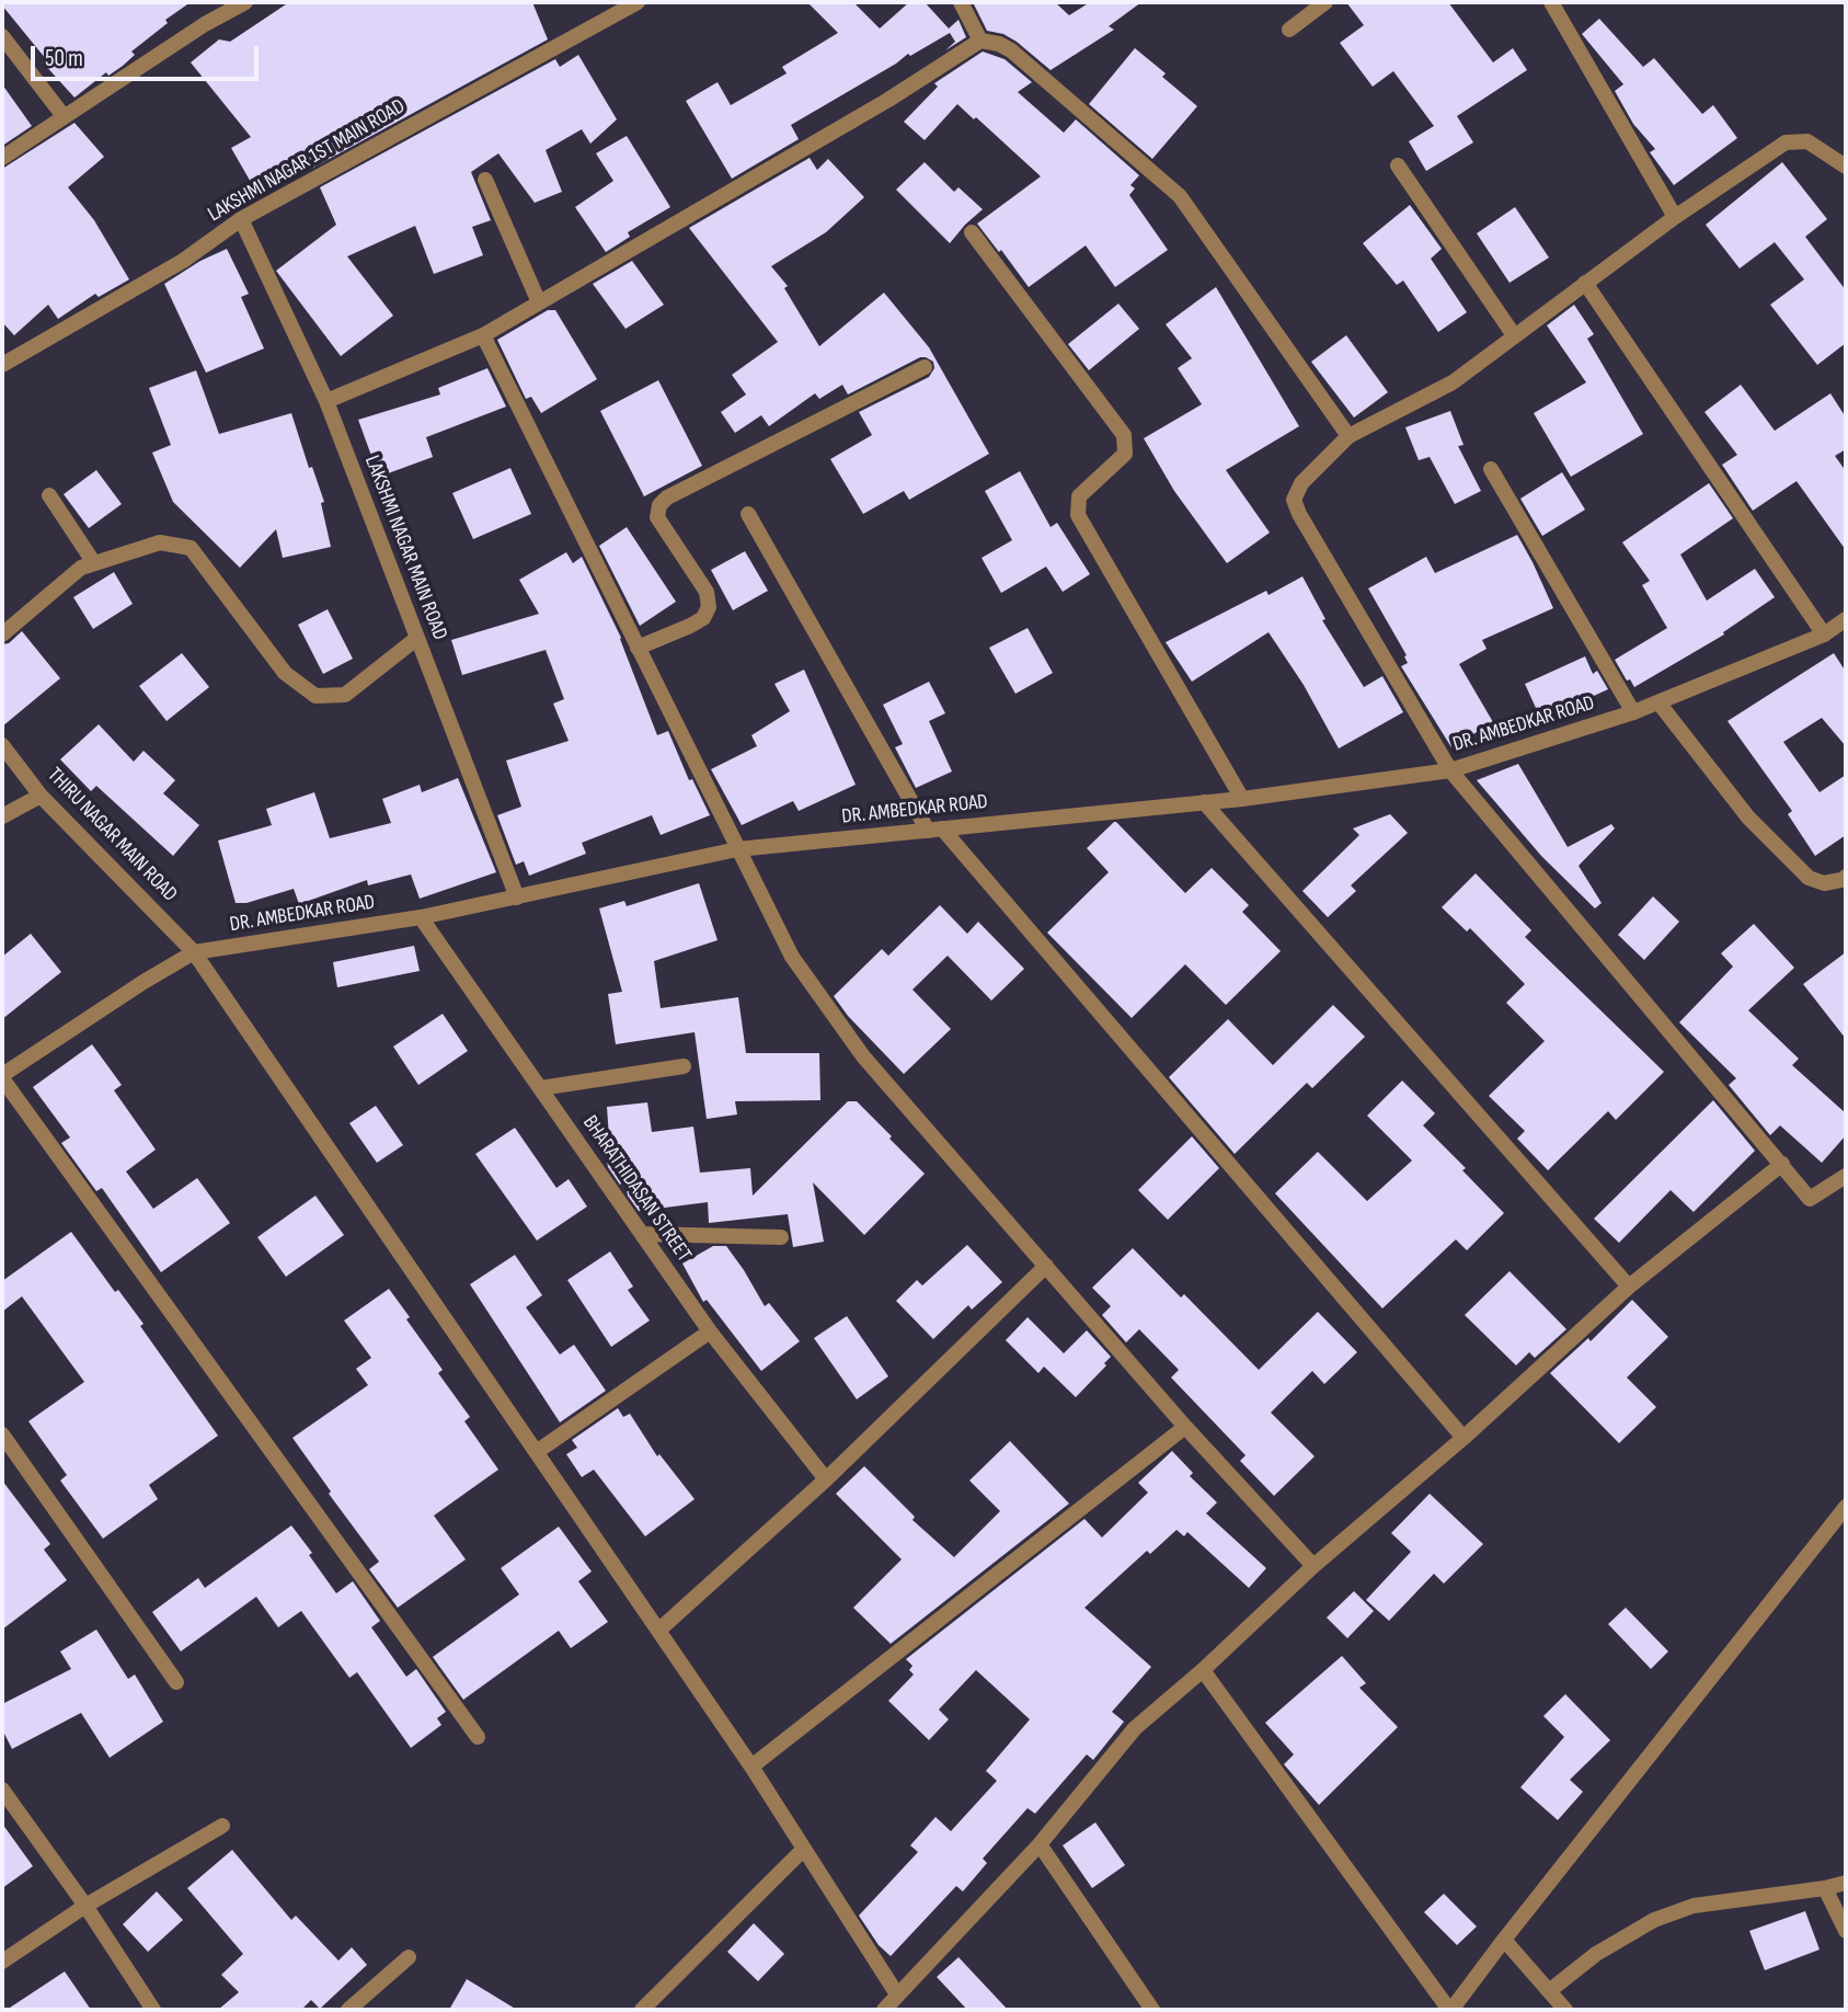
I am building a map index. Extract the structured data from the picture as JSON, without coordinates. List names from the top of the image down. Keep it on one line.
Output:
{"streets":{"street":["LAKSHMI NAGAR 1ST MAIN ROAD","LAKSHMI NAGAR MAIN ROAD","DR. AMBEDKAR ROAD","THIRU NAGAR MAIN ROAD","BHARATHIDASAN STREET"]},"crossings":[["LAKSHMI NAGAR 1ST MAIN ROAD","LAKSHMI NAGAR MAIN ROAD"],["LAKSHMI NAGAR MAIN ROAD","DR. AMBEDKAR ROAD"],["DR. AMBEDKAR ROAD","THIRU NAGAR MAIN ROAD"],["DR. AMBEDKAR ROAD","BHARATHIDASAN STREET"]],"scale_bar":"50 m"}
